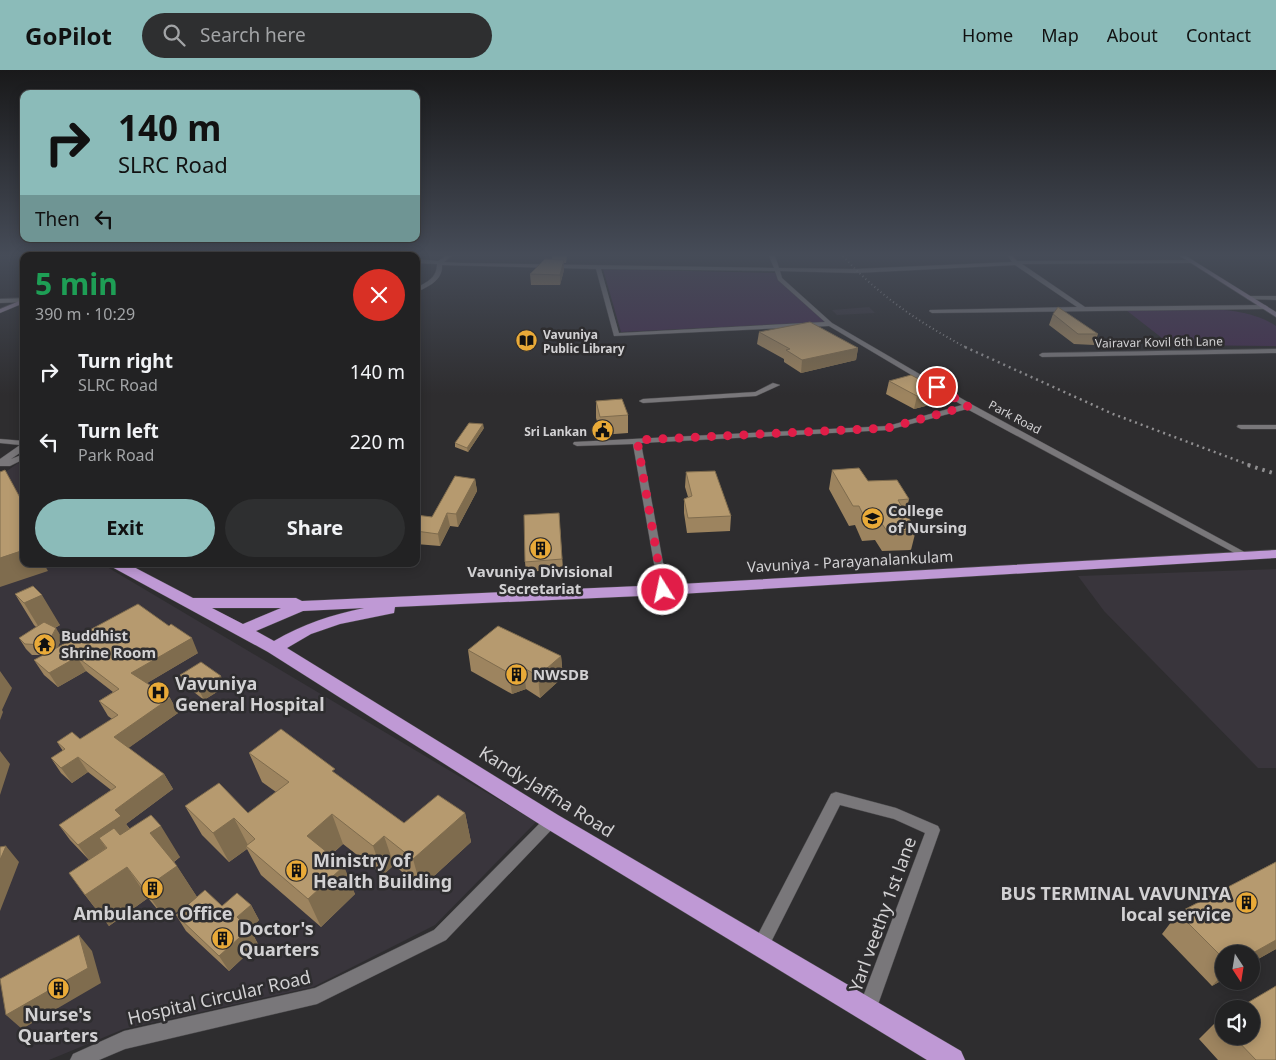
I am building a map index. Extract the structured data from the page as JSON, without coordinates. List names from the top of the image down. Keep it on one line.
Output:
{"streets":{"highway":["Vavuniya - Parayanalankulam","Kandy-Jaffna Road"],"street":["Vairavar Kovil 6th Lane","Park Road","Yarl veethy 1st lane","Hospital Circular Road"]},"crossings":[["Park Road","Vavuniya - Parayanalankulam"],["Kandy-Jaffna Road","Yarl veethy 1st lane"],["Kandy-Jaffna Road","Hospital Circular Road"]],"places":{"library":["Vavuniya Public Library"],"public building":["Sri Lankan"],"school or university":["College of Nursing"],"building":["Vavuniya Divisional Secretariat","NWSDB","Ministry of Health Building","Ambulance Office","BUS TERMINAL VAVUNIYA local service","Doctor's Quarters","Nurse's Quarters"],"temple":["Buddhist Shrine Room"],"hospital":["Vavuniya General Hospital"]},"north":"bottom","page":{"header":"GoPilot","search":"Search here","nav":["Home","Map","About","Contact"],"turn":["140 m","SLRC Road"],"then":"Then","heading":["5 min","390 m · 10:29"],"list":[{"name":"Turn right","note":"SLRC Road","value":"140 m"},{"name":"Turn left","note":"Park Road","value":"220 m"}],"buttons":["Exit","Share"]}}
